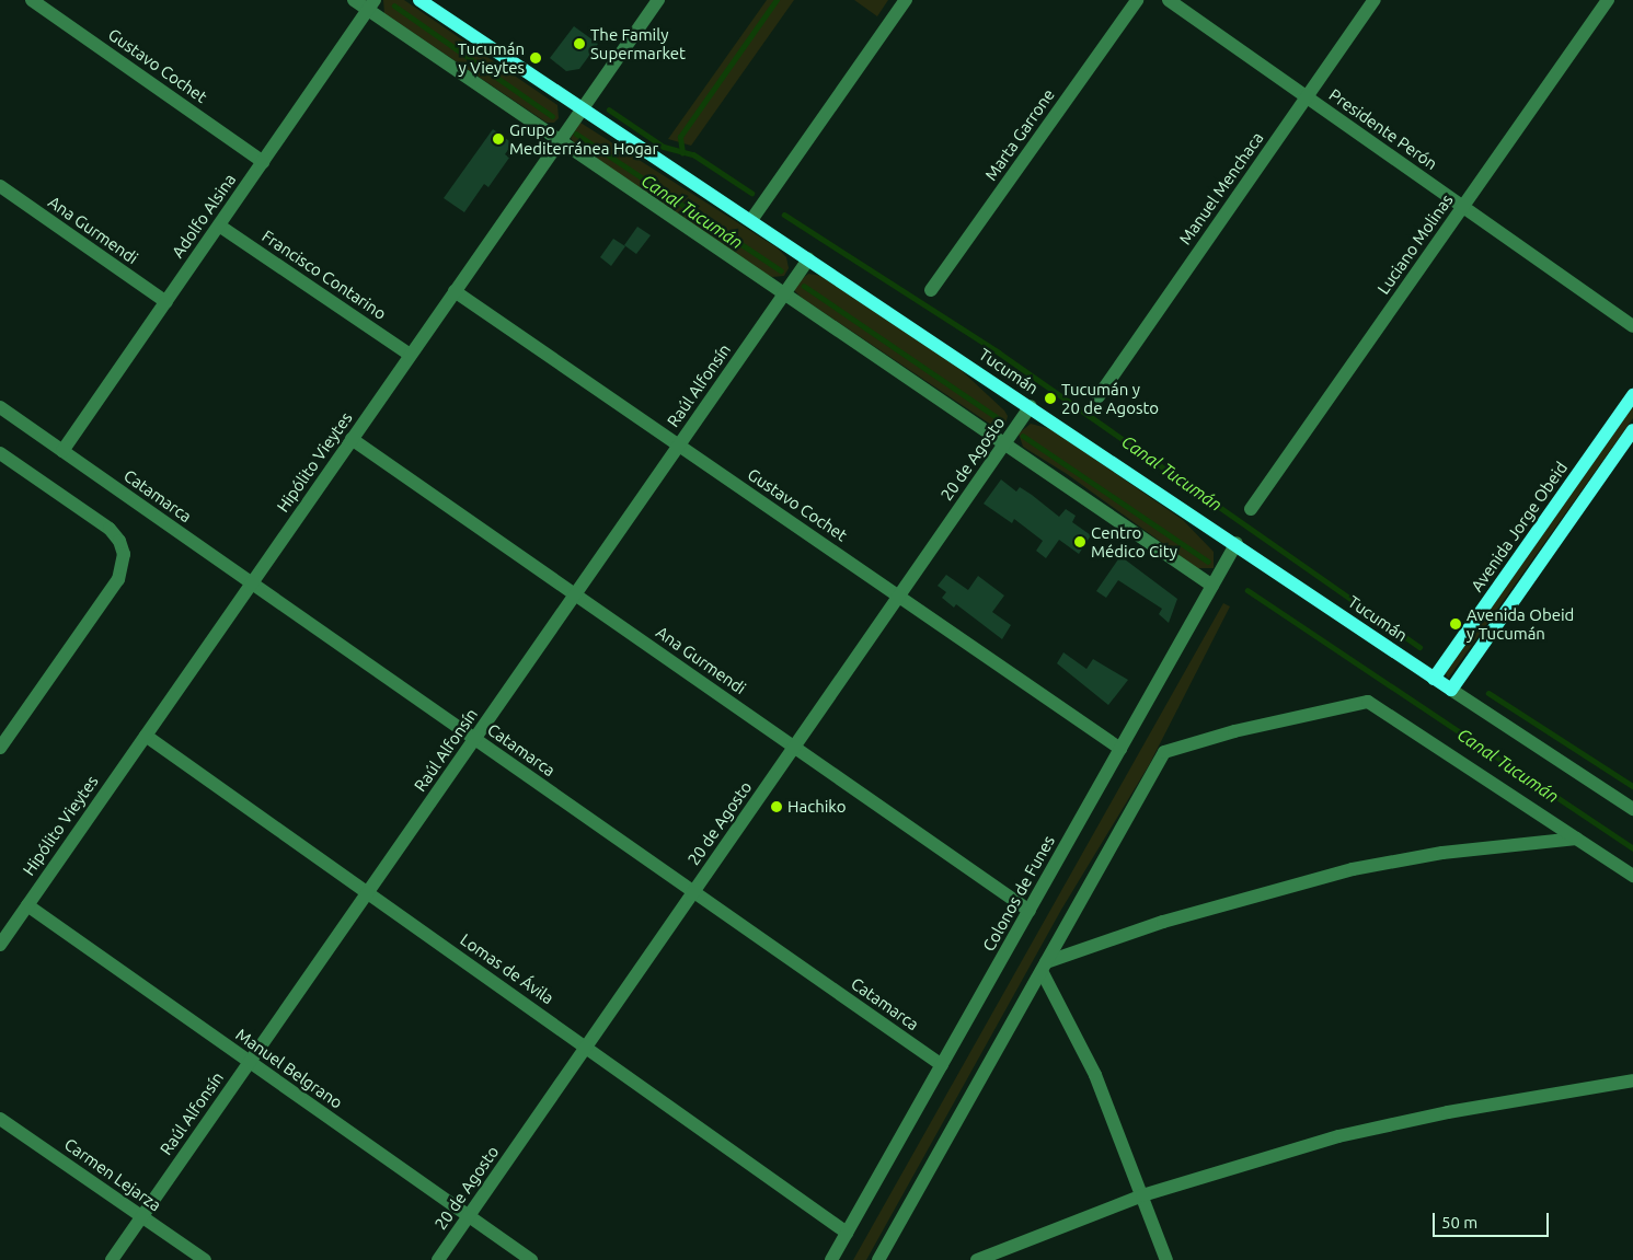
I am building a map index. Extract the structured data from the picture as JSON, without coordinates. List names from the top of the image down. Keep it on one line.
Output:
{"streets":{"main road":["Tucumán","Avenida Jorge Obeid"],"street":["Gustavo Cochet","Presidente Perón","Marta Garrone","Manuel Menchaca","Adolfo Alsina","Ana Gurmendi","Luciano Molinas","Francisco Contarino","Raúl Alfonsín","20 de Agosto","Hipólito Vieytes","Catamarca","Colonos de Funes","Lomas de Ávila","Manuel Belgrano","Carmen Lejarza"]},"crossings":[["Gustavo Cochet","Adolfo Alsina"],["Gustavo Cochet","Raúl Alfonsín"],["Gustavo Cochet","20 de Agosto"],["Gustavo Cochet","Hipólito Vieytes"],["Gustavo Cochet","Colonos de Funes"],["Presidente Perón","Manuel Menchaca"],["Presidente Perón","Luciano Molinas"],["Adolfo Alsina","Ana Gurmendi"],["Adolfo Alsina","Francisco Contarino"],["Adolfo Alsina","Catamarca"],["Ana Gurmendi","Raúl Alfonsín"],["Ana Gurmendi","20 de Agosto"],["Ana Gurmendi","Hipólito Vieytes"],["Ana Gurmendi","Colonos de Funes"],["Francisco Contarino","Hipólito Vieytes"],["Tucumán","Raúl Alfonsín"],["Tucumán","20 de Agosto"],["Tucumán","Hipólito Vieytes"],["Tucumán","Avenida Jorge Obeid"],["Tucumán","Colonos de Funes"],["Raúl Alfonsín","Catamarca"],["Raúl Alfonsín","Lomas de Ávila"],["Raúl Alfonsín","Manuel Belgrano"],["Raúl Alfonsín","Carmen Lejarza"],["20 de Agosto","Catamarca"],["20 de Agosto","Lomas de Ávila"],["20 de Agosto","Manuel Belgrano"],["Hipólito Vieytes","Catamarca"],["Hipólito Vieytes","Lomas de Ávila"],["Hipólito Vieytes","Manuel Belgrano"],["Catamarca","Colonos de Funes"],["Colonos de Funes","Lomas de Ávila"]],"water":["Canal Tucumán"],"places":["The Family Supermarket","Tucumán y Vieytes","Grupo Mediterránea Hogar","Tucumán y 20 de Agosto","Centro Médico City","Avenida Obeid y Tucumán","Hachiko"],"scale_bar":"50 m"}
